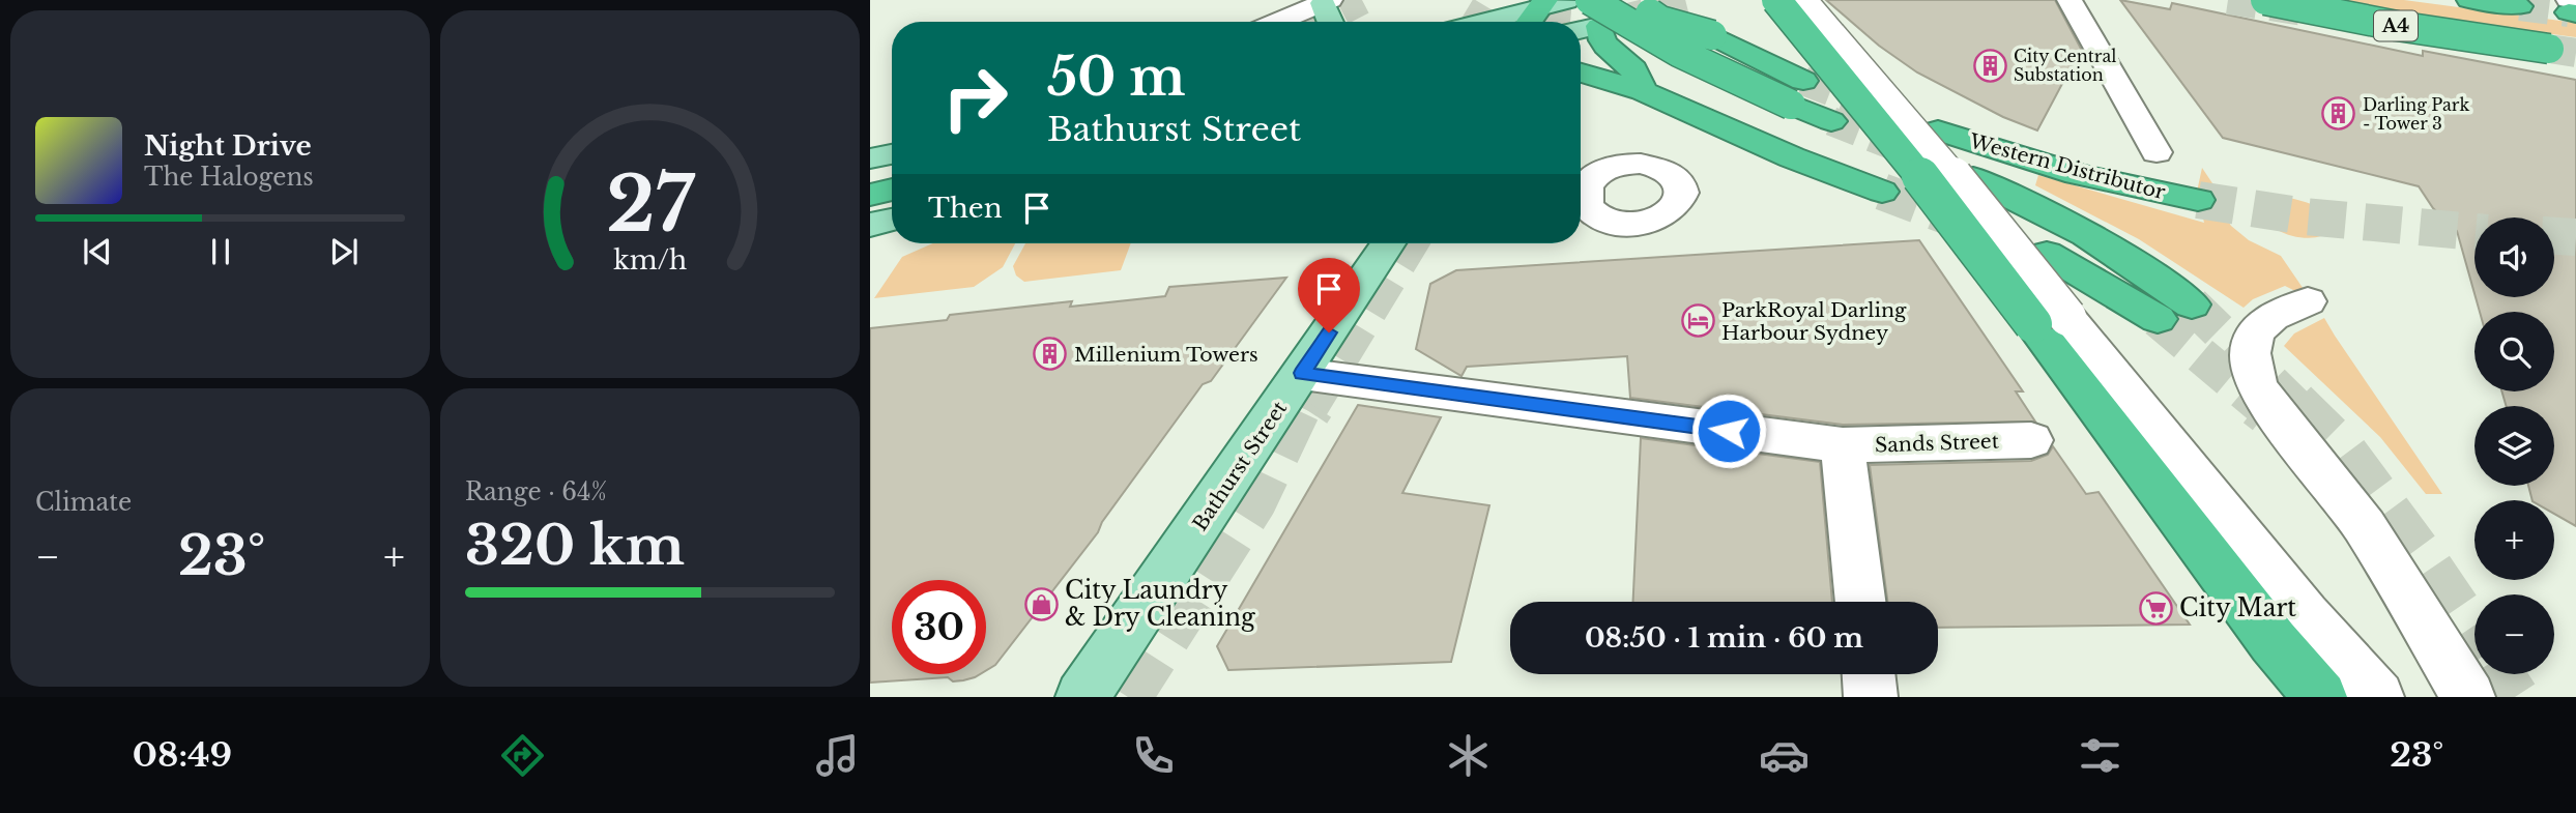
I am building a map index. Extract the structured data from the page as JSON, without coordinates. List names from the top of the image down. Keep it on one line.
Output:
{"streets":{"highway":["A4","Western Distributor"],"main road":["Bathurst Street"],"street":["Sands Street"]},"crossings":[["Sands Street","Bathurst Street"]],"places":{"building":["City Central Substation","Darling Park - Tower 3","Millenium Towers"],"hotel":["ParkRoyal Darling Harbour Sydney"],"shop":["City Laundry & Dry Cleaning"],"supermarket":["City Mart"]},"page":{"turn":["50 m","Bathurst Street"],"song":["Night Drive","The Halogens"],"then":"Then","map_buttons":["+","−"],"tile":["Climate",["Range · 64%","320 km"]],"heat":["−","23°","+"],"limit":"30","trip":"08:50 · 1 min · 60 m","tabs":["08:49","23°"],"gauge":["27","km/h"]}}
